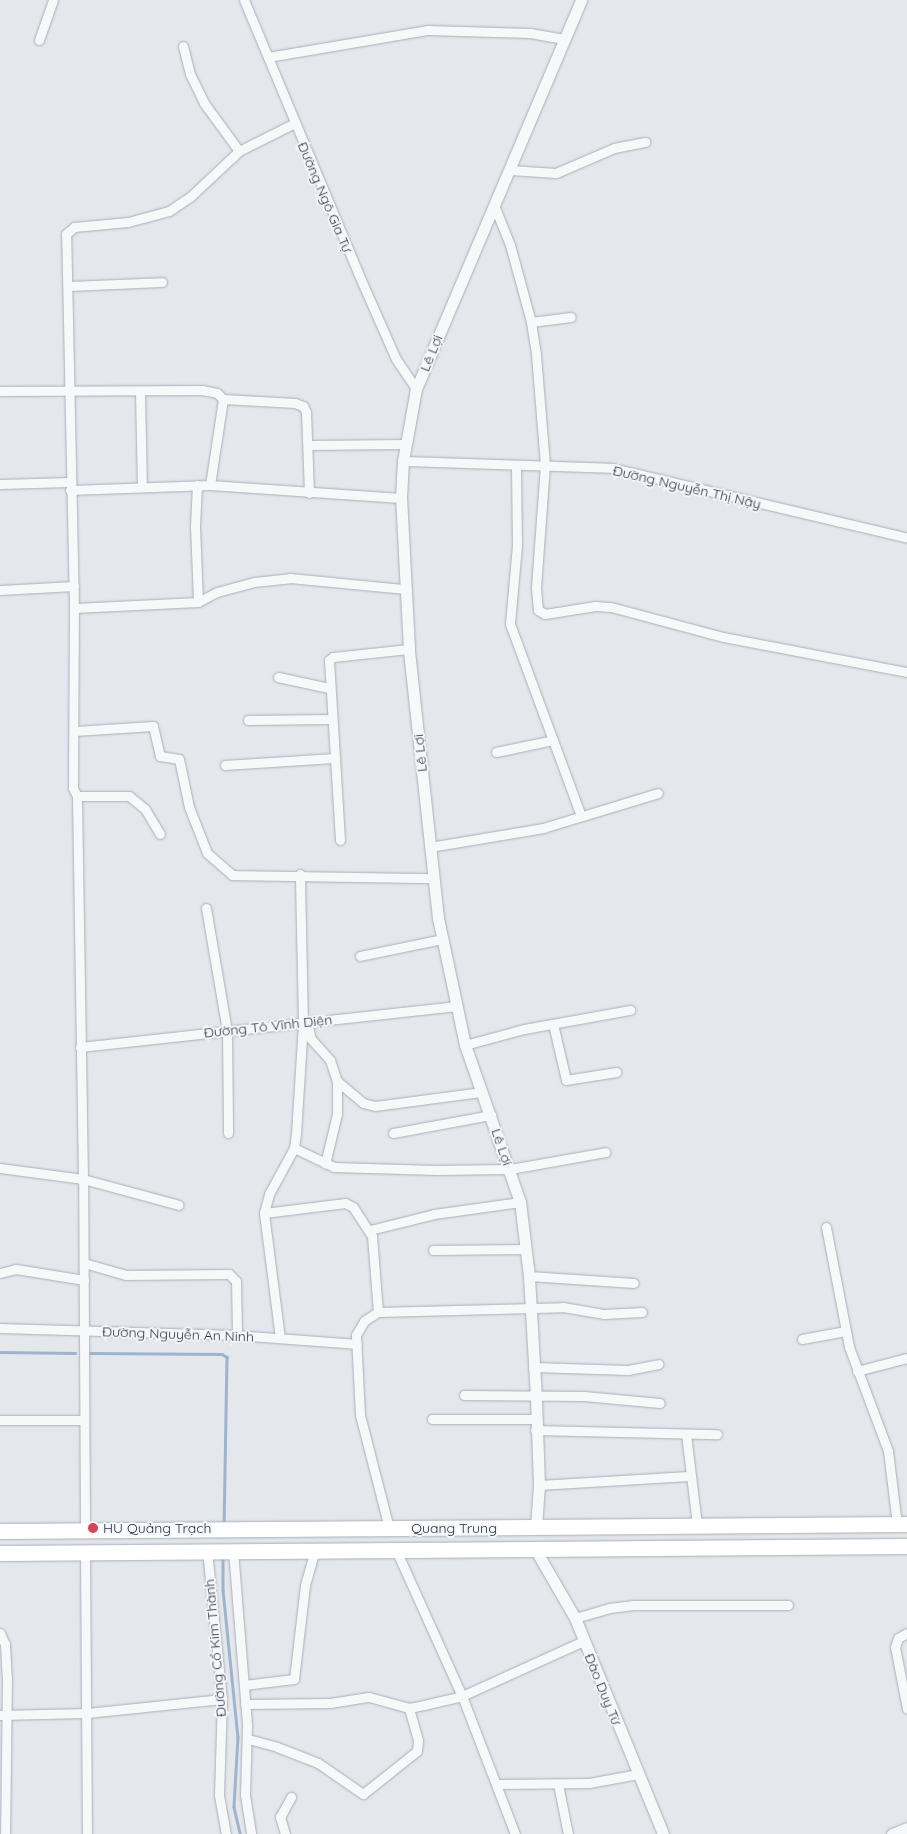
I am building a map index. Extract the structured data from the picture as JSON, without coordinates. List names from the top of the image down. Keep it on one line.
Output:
{"streets":{"highway":["Quang Trung"],"street":["Đường Ngô Gia Tự","Lê Lợi","Đường Nguyễn Thị Nậy","Đường Tô Vĩnh Diện","Đường Nguyễn An Ninh","Đường Cổ Kim Thành","Đào Duy Từ"]},"crossings":[["Đường Ngô Gia Tự","Lê Lợi"],["Lê Lợi","Đường Nguyễn Thị Nậy"],["Lê Lợi","Đường Tô Vĩnh Diện"],["Lê Lợi","Quang Trung"],["Quang Trung","Đường Cổ Kim Thành"],["Quang Trung","Đào Duy Từ"]],"places":["HU Quảng Trạch"]}
